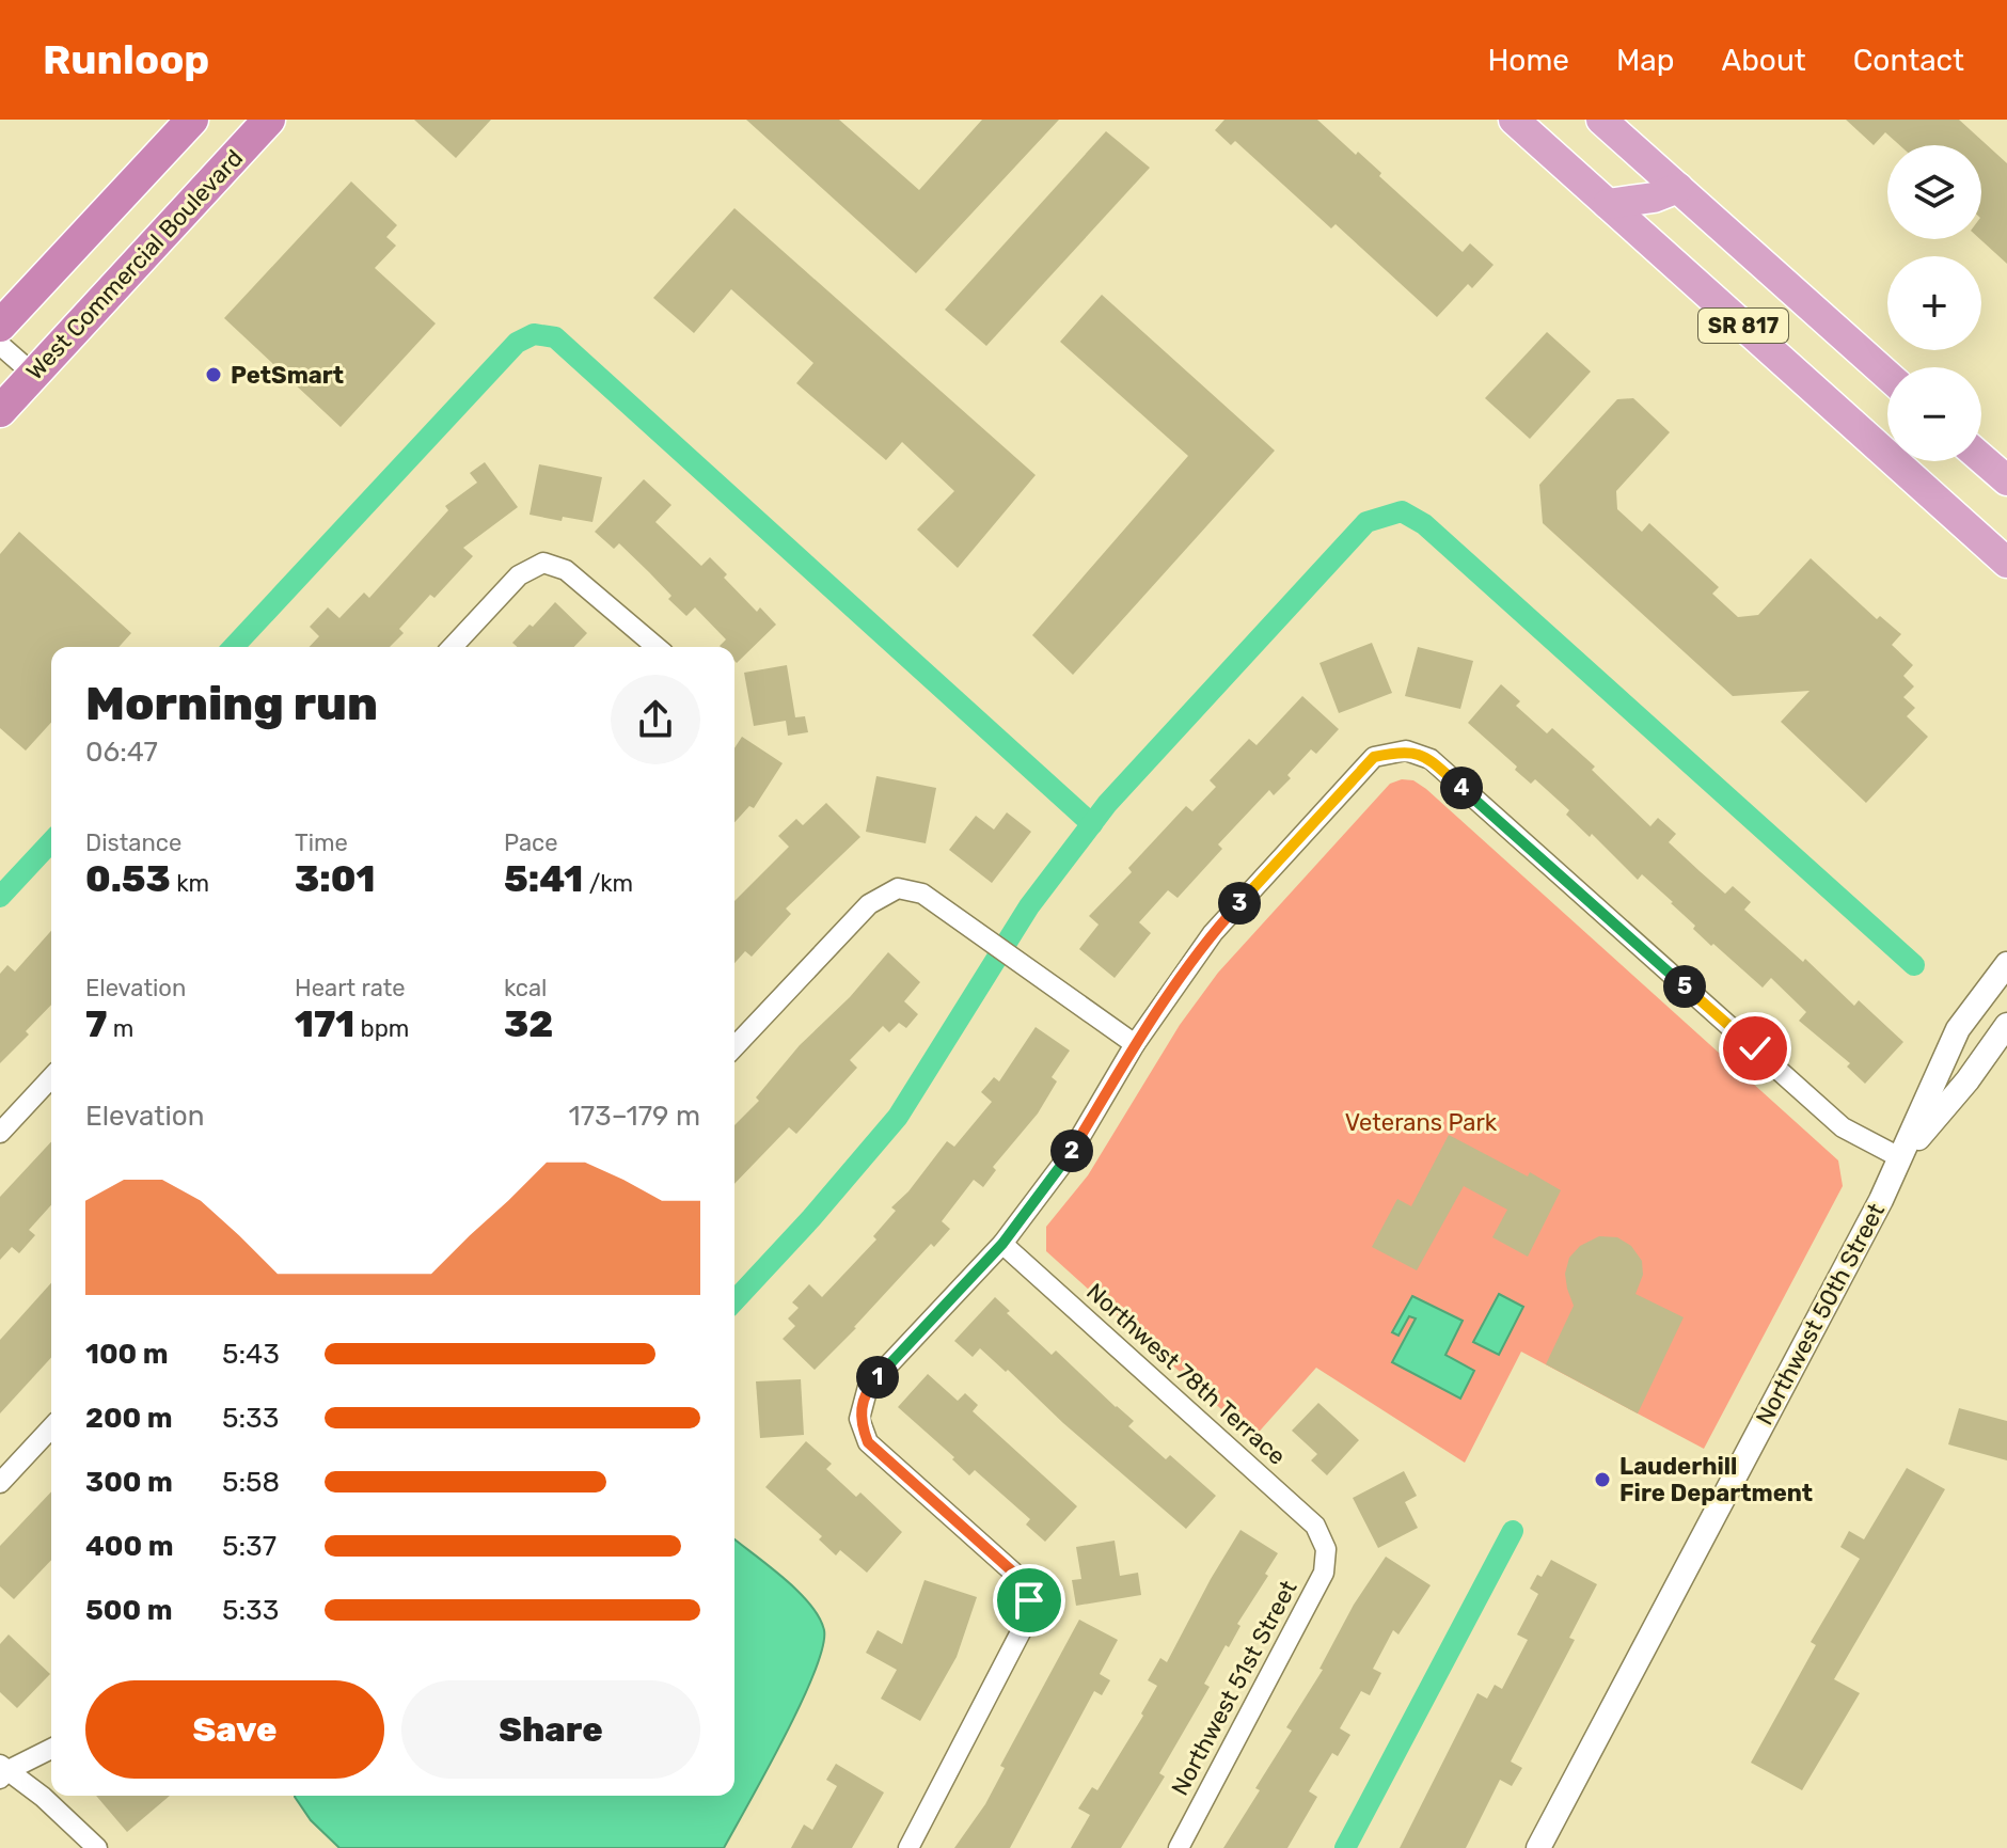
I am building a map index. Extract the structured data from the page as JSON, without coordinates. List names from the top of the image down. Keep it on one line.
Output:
{"streets":{"highway":["West Commercial Boulevard"],"main road":["SR 817"],"street":["Northwest 50th Street","Northwest 78th Terrace","Northwest 51st Street"]},"crossings":[["Northwest 78th Terrace","Northwest 51st Street"]],"parks":["Veterans Park"],"places":["PetSmart","Lauderhill Fire Department"],"page":{"header":"Runloop","nav":["Home","Map","About","Contact"],"map_buttons":["+","−"],"heading":["Morning run","06:47"],"pins":["4","3","5","2","1"],"stats":[["Distance","0.53 km"],["Time","3:01"],["Pace","5:41 /km"],["Elevation","7 m"],["Heart rate","171 bpm"],["kcal","32"]],"chart":["Elevation","173–179 m"],"list":[{"name":"100 m","note":"5:43"},{"name":"200 m","note":"5:33"},{"name":"300 m","note":"5:58"},{"name":"400 m","note":"5:37"},{"name":"500 m","note":"5:33"}],"buttons":["Save","Share"]}}
